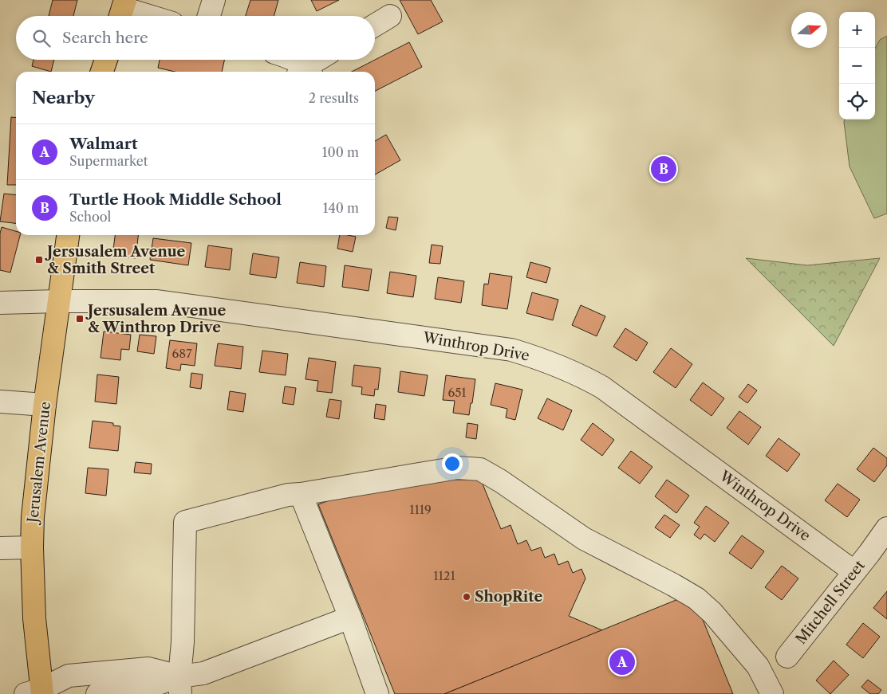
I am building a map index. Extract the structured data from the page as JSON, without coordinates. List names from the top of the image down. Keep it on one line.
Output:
{"streets":{"main road":["Jerusalem Avenue"],"street":["Winthrop Drive","Mitchell Street"]},"crossings":[["Winthrop Drive","Jerusalem Avenue"],["Winthrop Drive","Mitchell Street"]],"places":{"transit":["Jersusalem Avenue & Smith Street","Jersusalem Avenue & Winthrop Drive"],"other":["ShopRite"]},"house_numbers":["687","651","1119","1121"],"north":"right","page":{"map_buttons":["+","−"],"search":"Search here","heading":["Nearby","2 results"],"list":[{"mark":"A","name":"Walmart","note":"Supermarket","value":"100 m"},{"mark":"B","name":"Turtle Hook Middle School","note":"School","value":"140 m"}],"pins":["B","A"]}}
